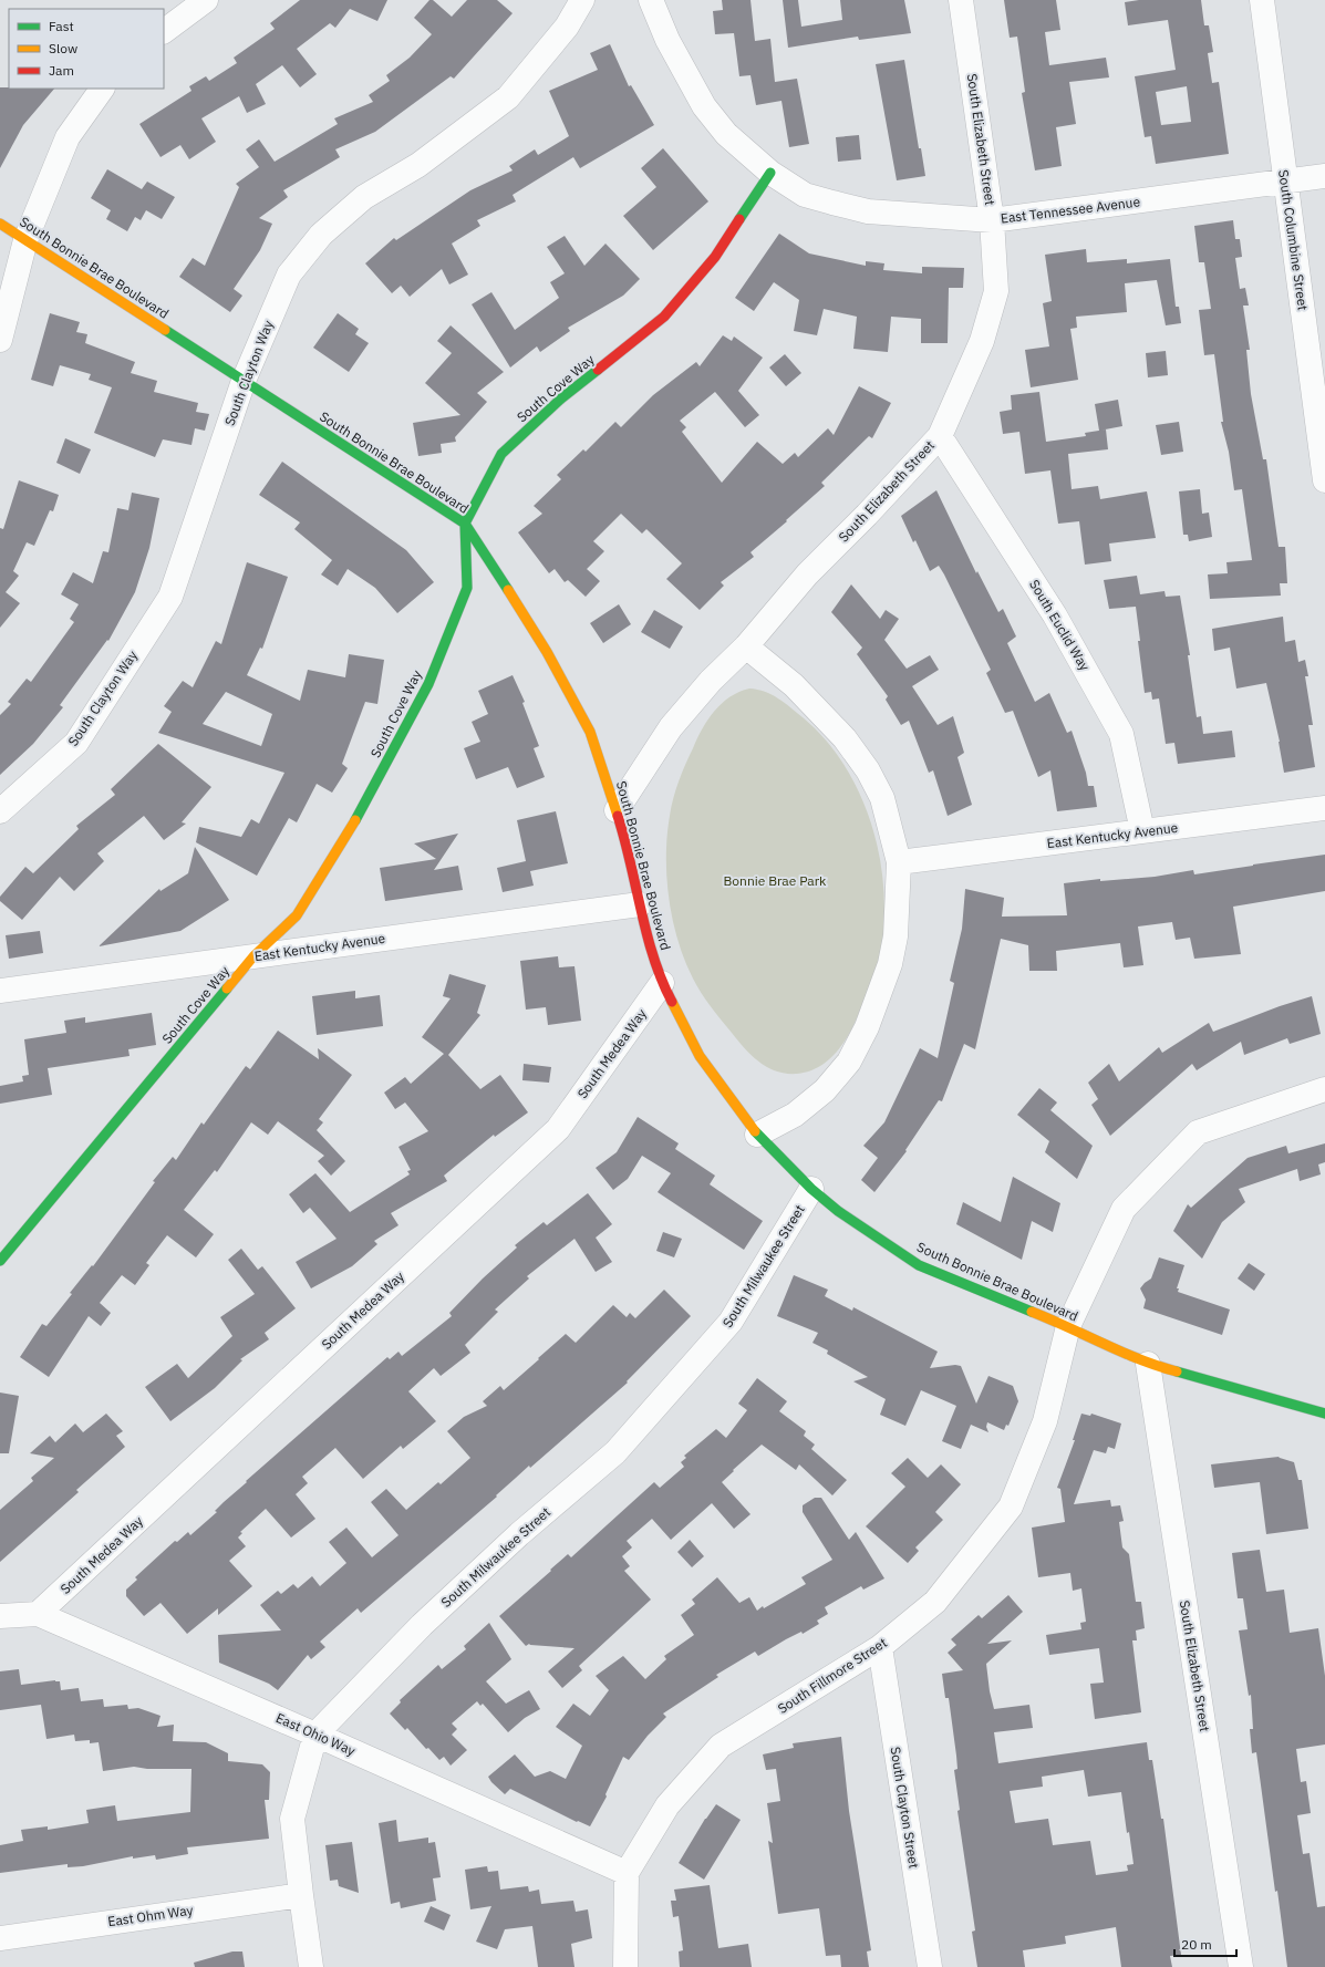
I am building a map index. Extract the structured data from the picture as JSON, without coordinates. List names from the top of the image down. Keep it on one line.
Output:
{"streets":{"street":["South Elizabeth Street","East Tennessee Avenue","South Columbine Street","South Bonnie Brae Boulevard","South Clayton Way","South Cove Way","South Euclid Way","East Kentucky Avenue","South Medea Way","South Milwaukee Street","South Fillmore Street","East Ohio Way","South Clayton Street","East Ohm Way"]},"crossings":[["South Elizabeth Street","East Tennessee Avenue"],["South Elizabeth Street","South Bonnie Brae Boulevard"],["South Elizabeth Street","South Euclid Way"],["East Tennessee Avenue","South Columbine Street"],["East Tennessee Avenue","South Cove Way"],["South Bonnie Brae Boulevard","South Clayton Way"],["South Bonnie Brae Boulevard","South Cove Way"],["South Bonnie Brae Boulevard","East Kentucky Avenue"],["South Bonnie Brae Boulevard","South Medea Way"],["South Bonnie Brae Boulevard","South Milwaukee Street"],["South Bonnie Brae Boulevard","South Fillmore Street"],["South Cove Way","East Kentucky Avenue"],["South Euclid Way","East Kentucky Avenue"],["South Medea Way","East Ohio Way"],["South Milwaukee Street","East Ohio Way"],["South Milwaukee Street","East Ohm Way"],["South Fillmore Street","East Ohio Way"],["South Fillmore Street","South Clayton Street"]],"parks":["Bonnie Brae Park"],"legend":["Fast","Slow","Jam"],"scale_bar":"20 m"}
